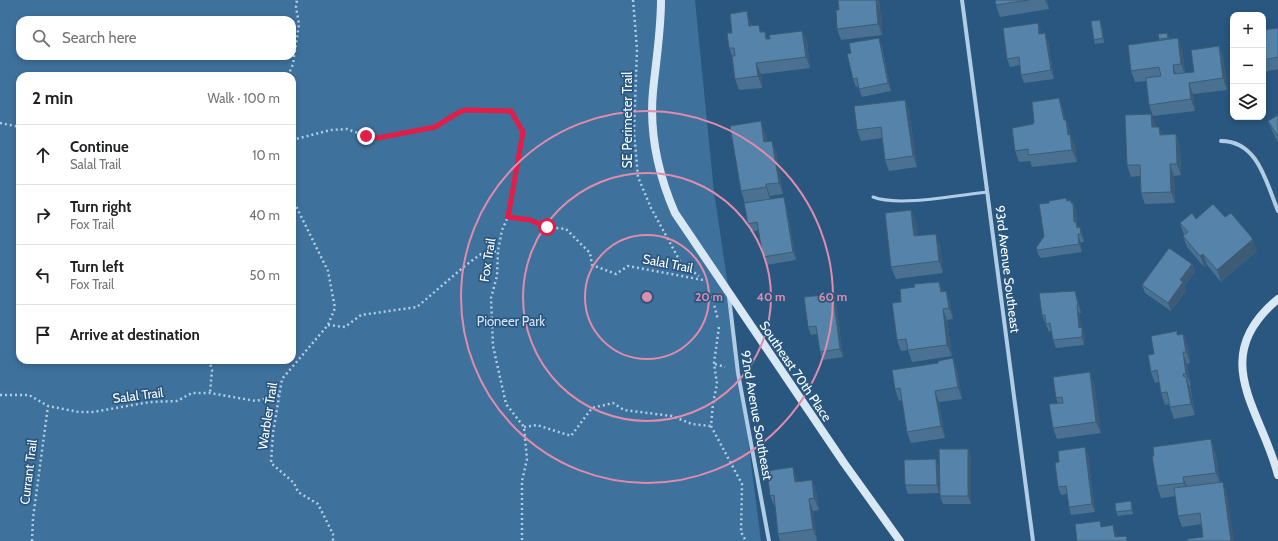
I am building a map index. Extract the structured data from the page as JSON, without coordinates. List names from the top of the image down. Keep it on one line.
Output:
{"streets":{"street":["93rd Avenue Southeast","Southeast 70th Place","92nd Avenue Southeast"],"path":["SE Perimeter Trail","Fox Trail","Salal Trail","Warbler Trail","Currant Trail"]},"crossings":[["SE Perimeter Trail","Salal Trail"],["Fox Trail","Salal Trail"],["Salal Trail","Warbler Trail"],["Salal Trail","Currant Trail"],["Southeast 70th Place","92nd Avenue Southeast"]],"parks":["Pioneer Park"],"page":{"map_buttons":["+","−"],"search":"Search here","heading":["2 min","Walk · 100 m"],"list":[["Continue","Salal Trail","10 m"],["Turn right","Fox Trail","40 m"],["Turn left","Fox Trail","50 m"],"Arrive at destination"]},"rings":["20 m","40 m","60 m"]}
